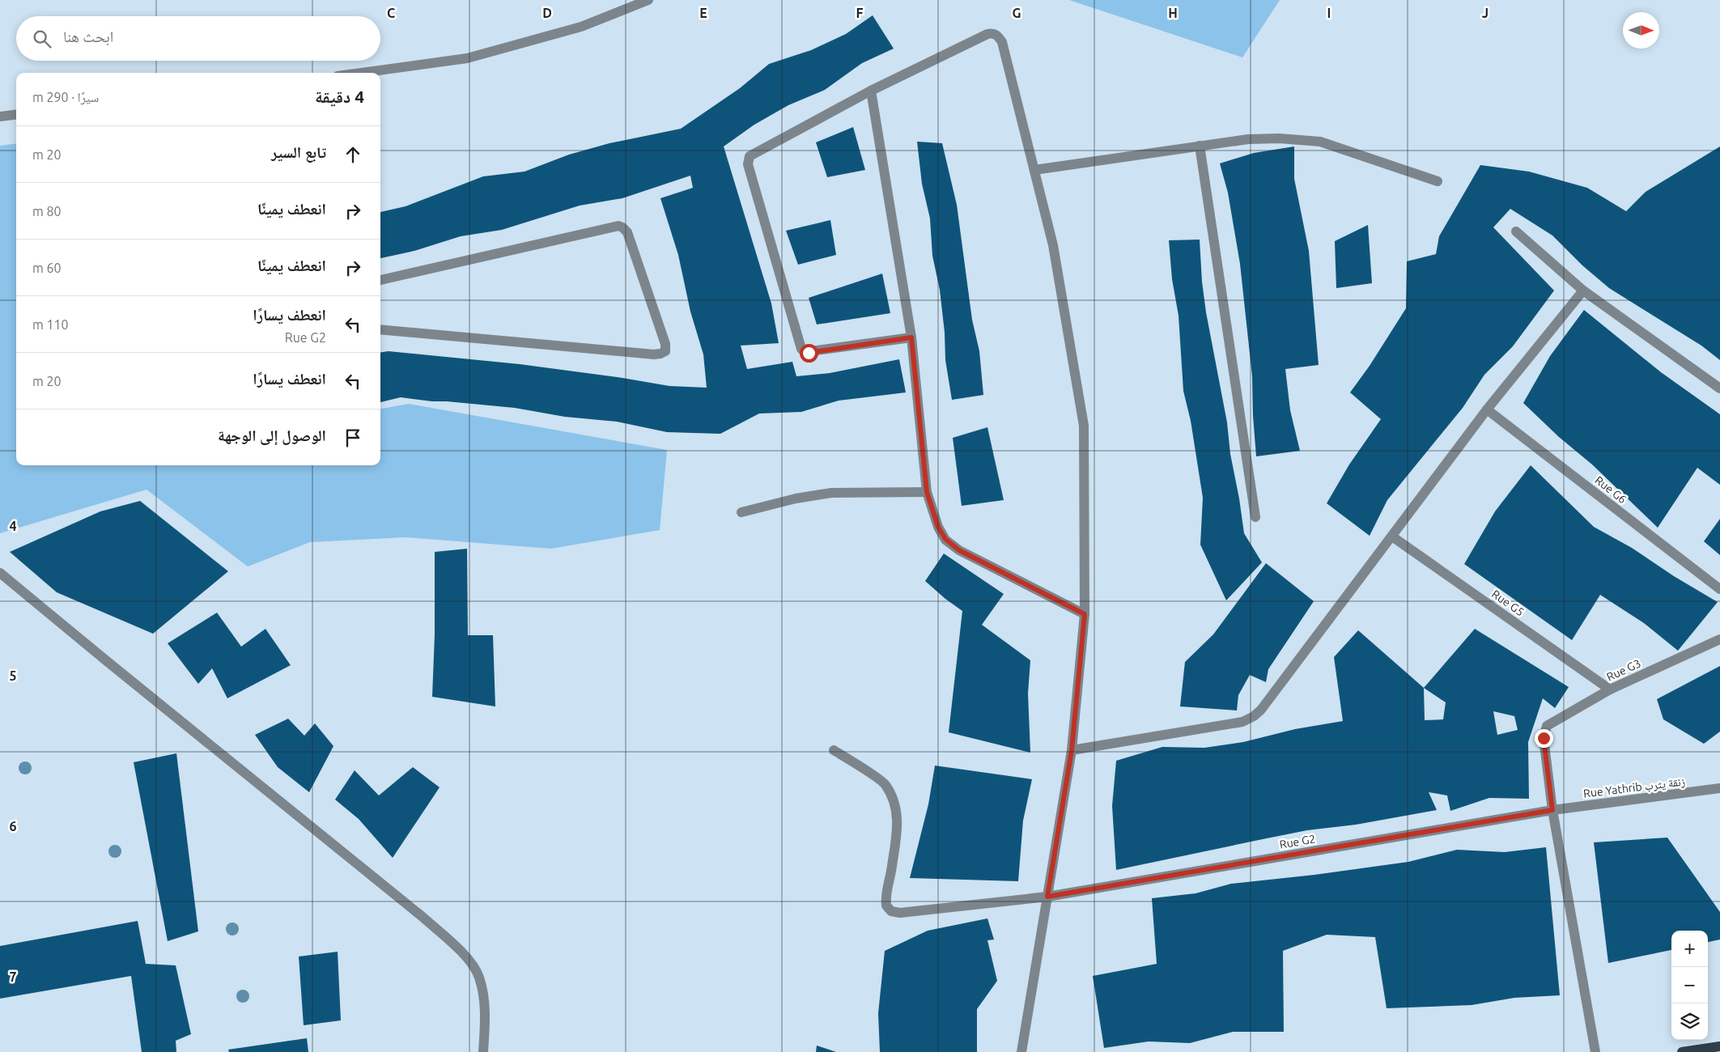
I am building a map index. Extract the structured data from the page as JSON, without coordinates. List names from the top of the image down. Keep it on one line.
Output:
{"streets":{"street":["Rue G6","Rue G5","Rue G3","Rue Yathrib زنقة يثرب","Rue G2"]},"crossings":[["Rue G5","Rue G3"],["Rue G3","Rue Yathrib زنقة يثرب"],["Rue G3","Rue G2"],["Rue Yathrib زنقة يثرب","Rue G2"]],"north":"right","page":{"search":"ابحث هنا","heading":["4 دقيقة","سيرًا · 290 m"],"list":[["تابع السير","20 m"],["انعطف يمينًا","80 m"],["انعطف يمينًا","60 m"],["انعطف يسارًا","Rue G2","110 m"],["انعطف يسارًا","20 m"],"الوصول إلى الوجهة"],"map_buttons":["+","−"]},"grid":{"columns":["C","D","E","F","G","H","I","J"],"rows":["4","5","6","7"]}}
